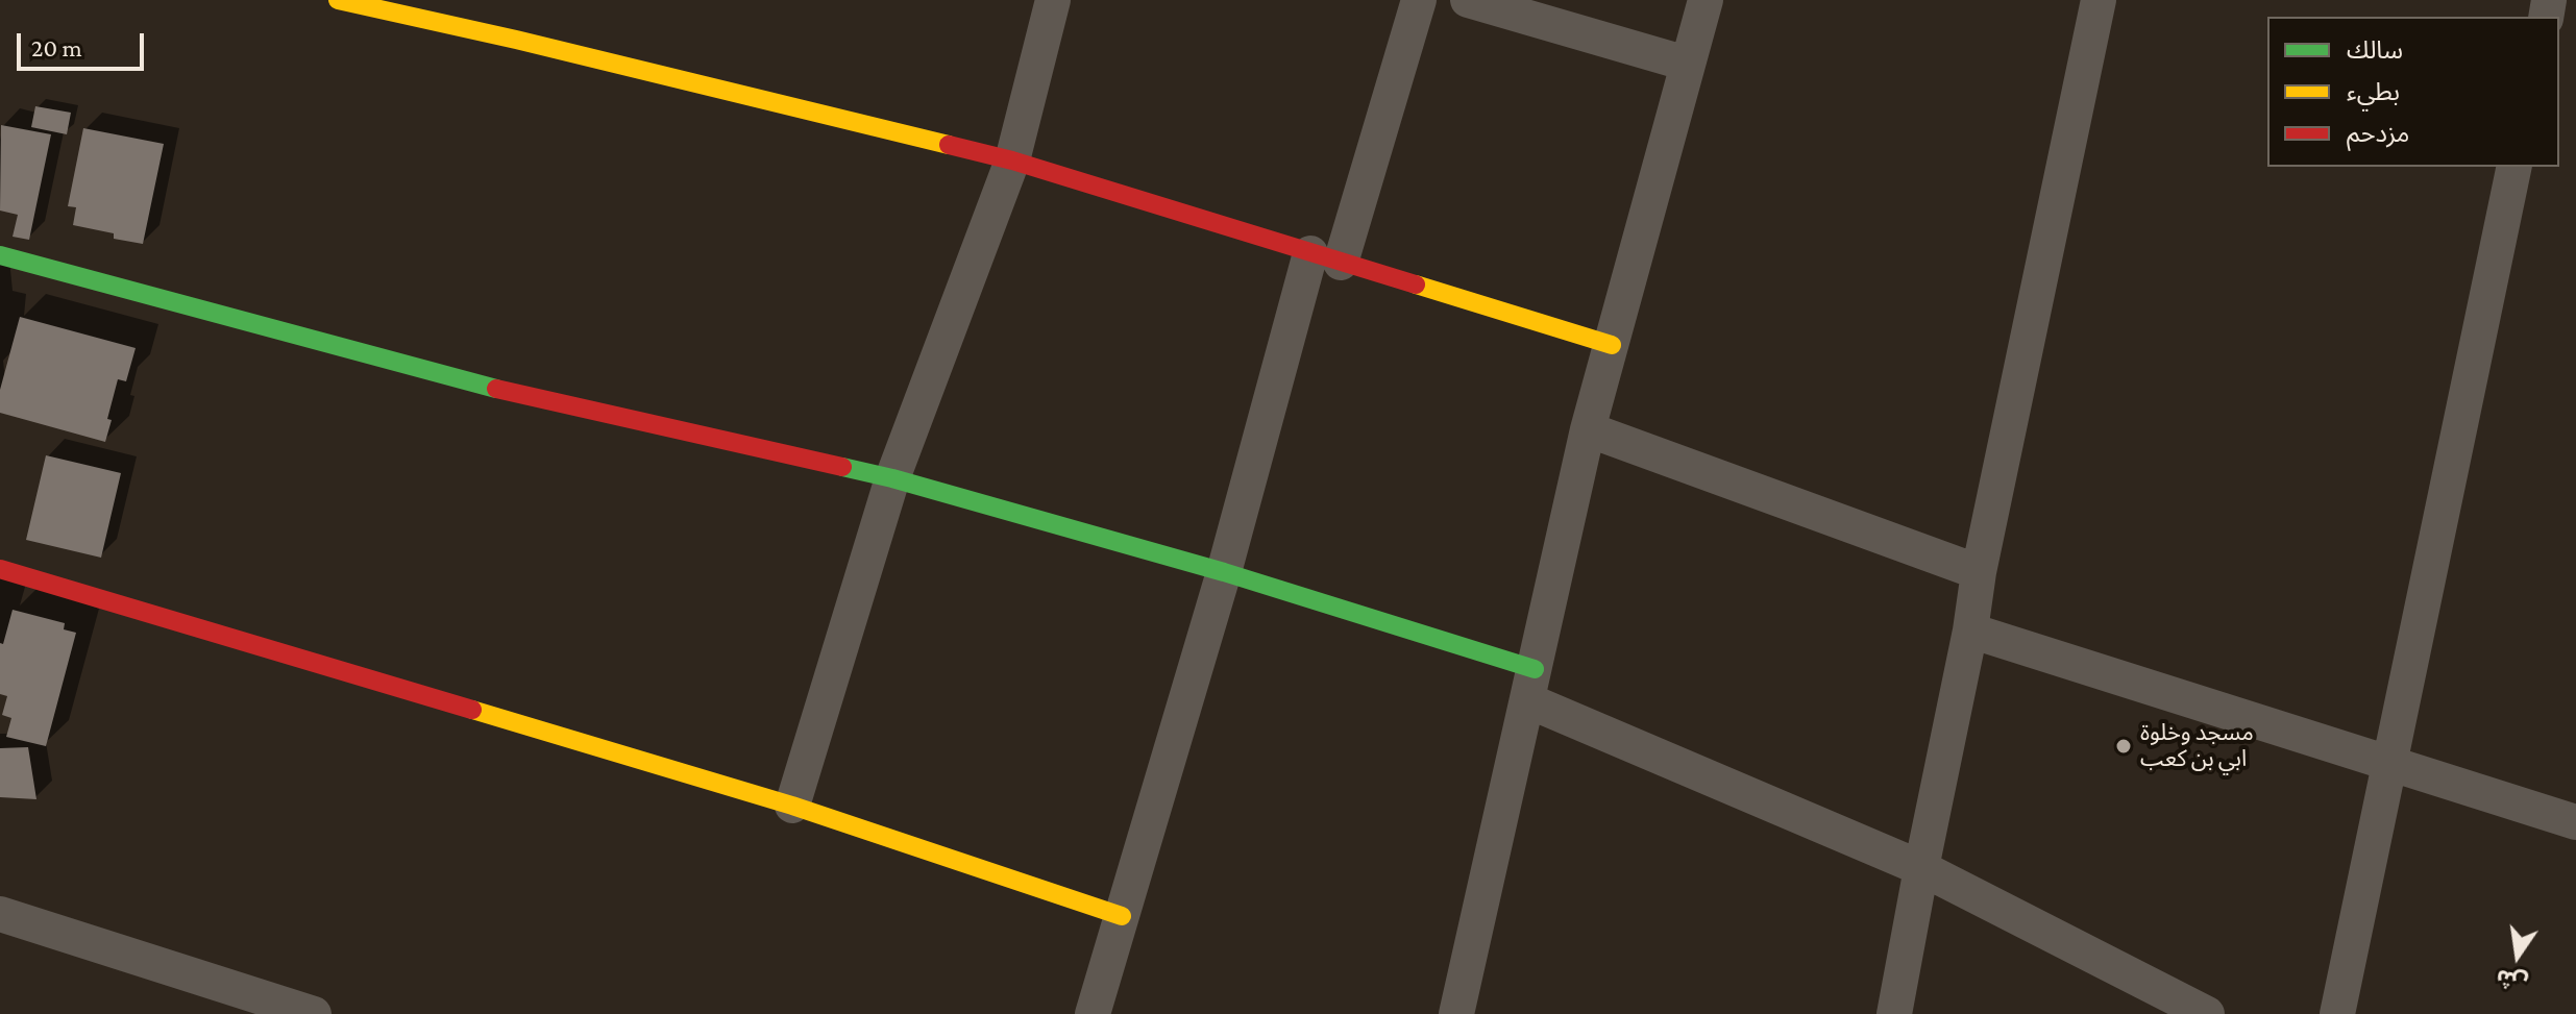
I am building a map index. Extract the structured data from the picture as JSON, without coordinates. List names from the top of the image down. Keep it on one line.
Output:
{"places":["مسجد وخلوة ابي بن كعب"],"legend":["سالك","بطيء","مزدحم"],"scale_bar":"20 m","north":"bottom"}
